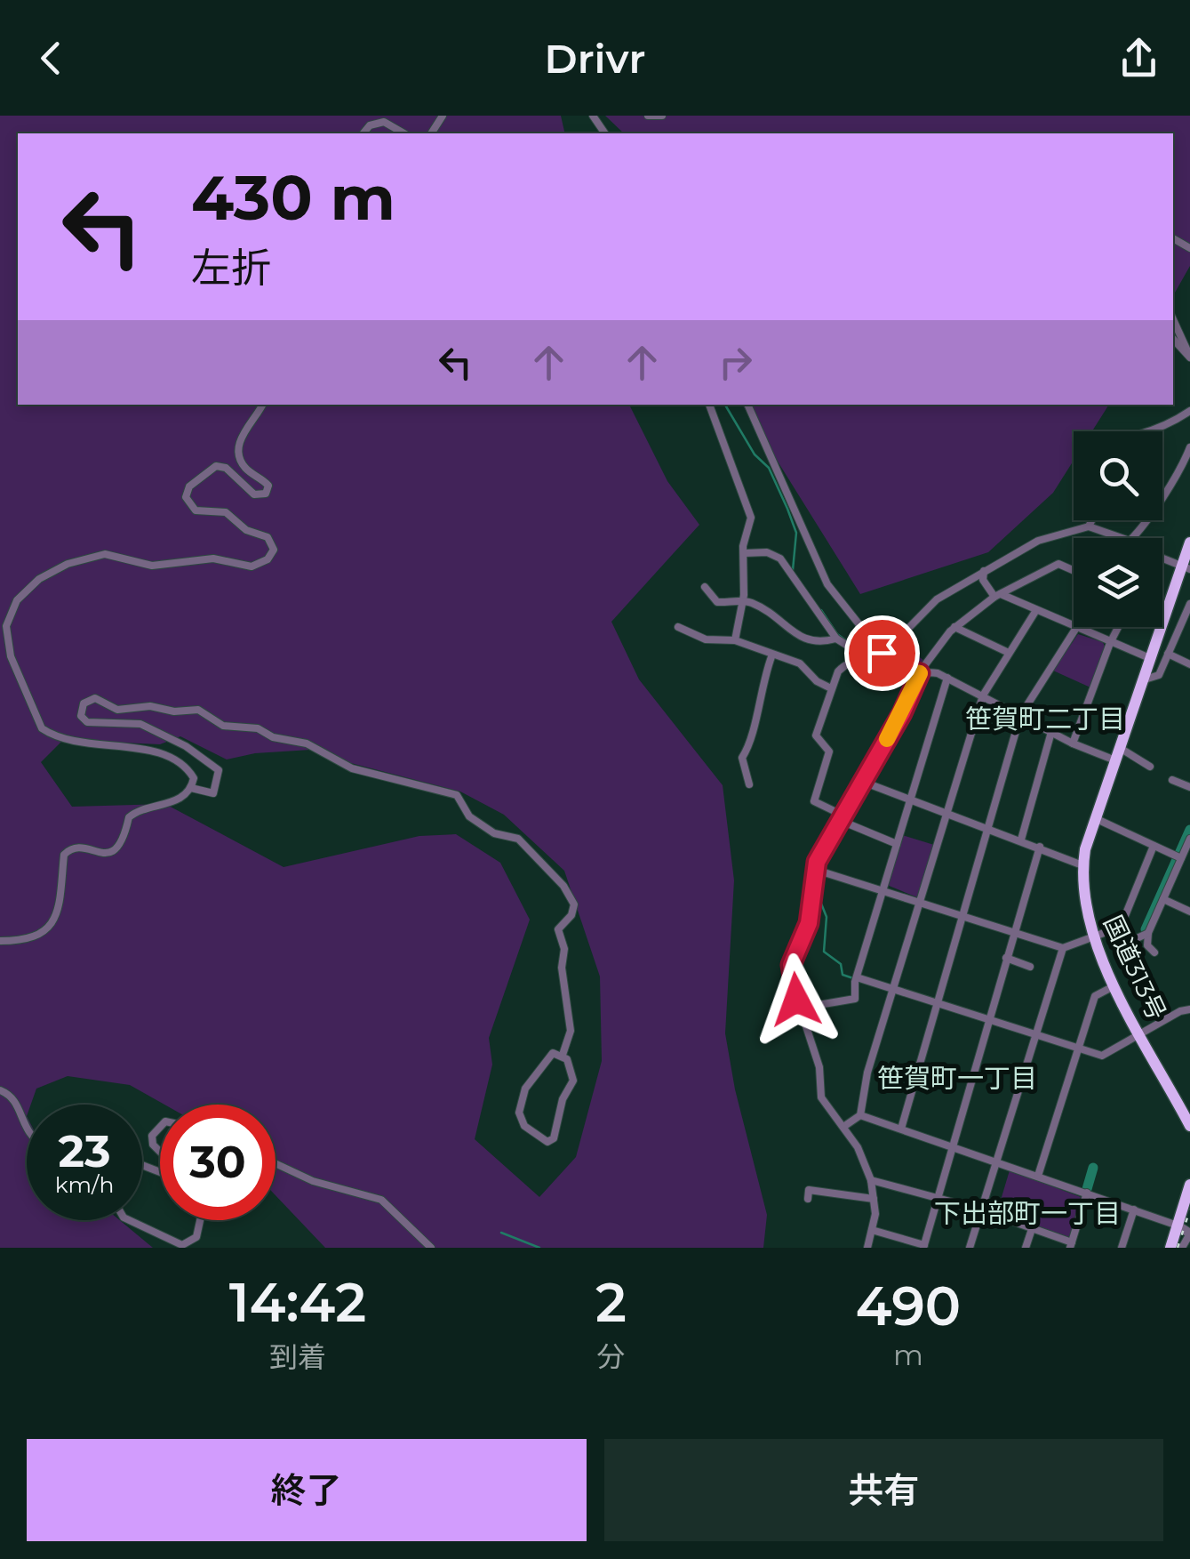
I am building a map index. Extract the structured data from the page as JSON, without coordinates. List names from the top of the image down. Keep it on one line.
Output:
{"streets":{"highway":["国道313号"]},"districts":["笹賀町二丁目","笹賀町一丁目","下出部町一丁目"],"page":{"header":"Drivr","turn":["430 m","左折"],"speed":"23 km/h","limit":"30","eta":["14:42","到着","2","分","490","m"],"buttons":["終了","共有"]}}
